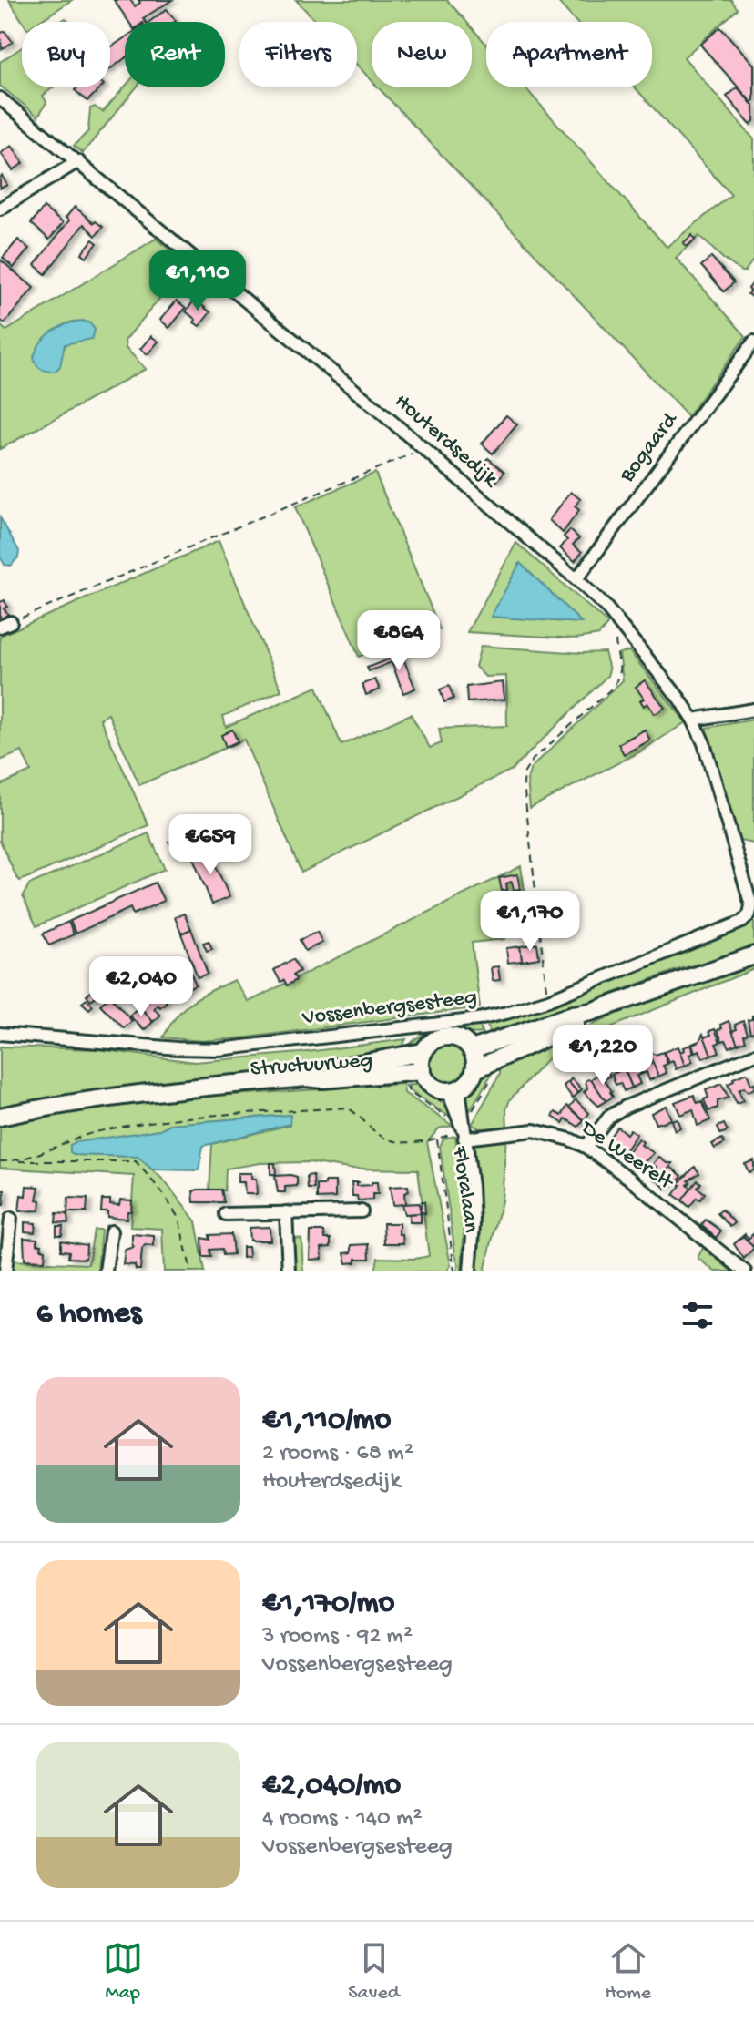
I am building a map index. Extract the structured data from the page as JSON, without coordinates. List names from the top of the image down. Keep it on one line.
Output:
{"streets":{"main road":["Structuurweg"],"street":["Houterdsedijk","Bogaard","Vossenbergsesteeg","De Weerelt","Floralaan"]},"crossings":[["Houterdsedijk","Bogaard"],["Houterdsedijk","Vossenbergsesteeg"],["Structuurweg","Floralaan"],["De Weerelt","Floralaan"]],"page":{"chip":["Buy","Rent","Filters","New","Apartment"],"price":["€1,110","€864","€659","€1,170","€2,040","€1,220"],"heading":"6 homes","list":[{"name":"€1,110/mo","note":"2 rooms · 68 m² · Houterdsedijk"},{"name":"€1,170/mo","note":"3 rooms · 92 m² · Vossenbergsesteeg"},{"name":"€2,040/mo","note":"4 rooms · 140 m² · Vossenbergsesteeg"}],"tabs":["Map","Saved","Home"]}}
